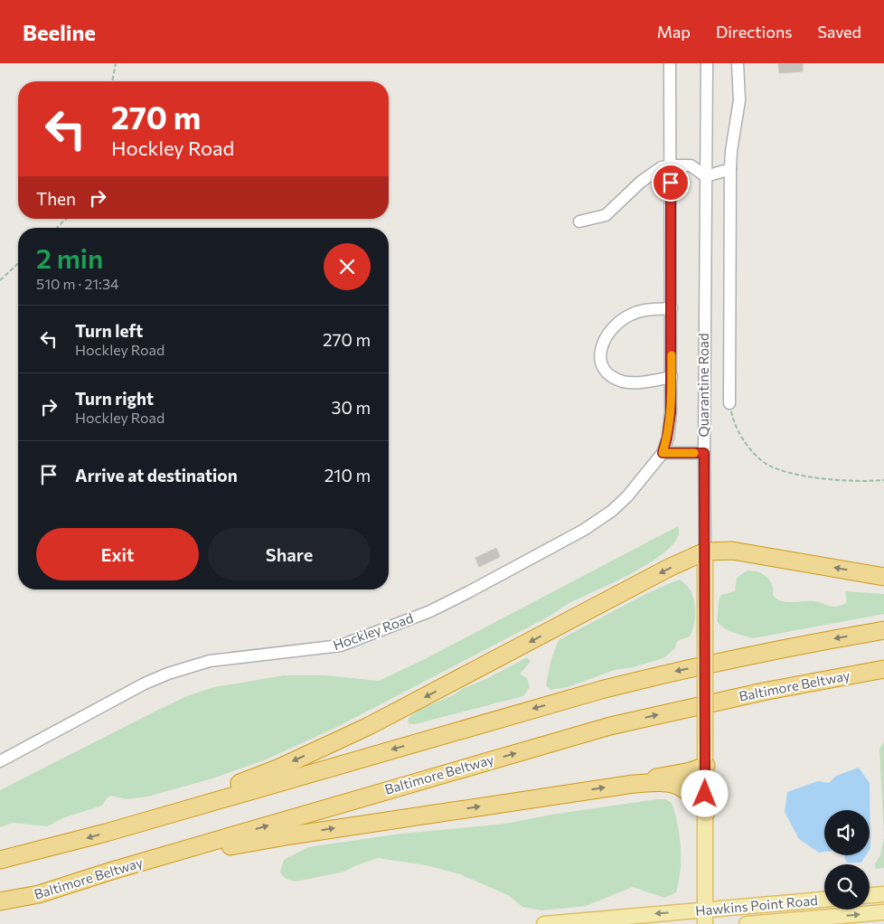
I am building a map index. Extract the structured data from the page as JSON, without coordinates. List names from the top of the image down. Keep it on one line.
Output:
{"streets":{"highway":["Baltimore Beltway"],"main road":["Quarantine Road","Hawkins Point Road"],"street":["Hockley Road"]},"crossings":[["Quarantine Road","Hawkins Point Road"]],"page":{"header":"Beeline","nav":["Map","Directions","Saved"],"turn":["270 m","Hockley Road"],"then":"Then","heading":["2 min","510 m · 21:34"],"list":[{"name":"Turn left","note":"Hockley Road","value":"270 m"},{"name":"Turn right","note":"Hockley Road","value":"30 m"},{"name":"Arrive at destination","value":"210 m"}],"buttons":["Exit","Share"]}}
